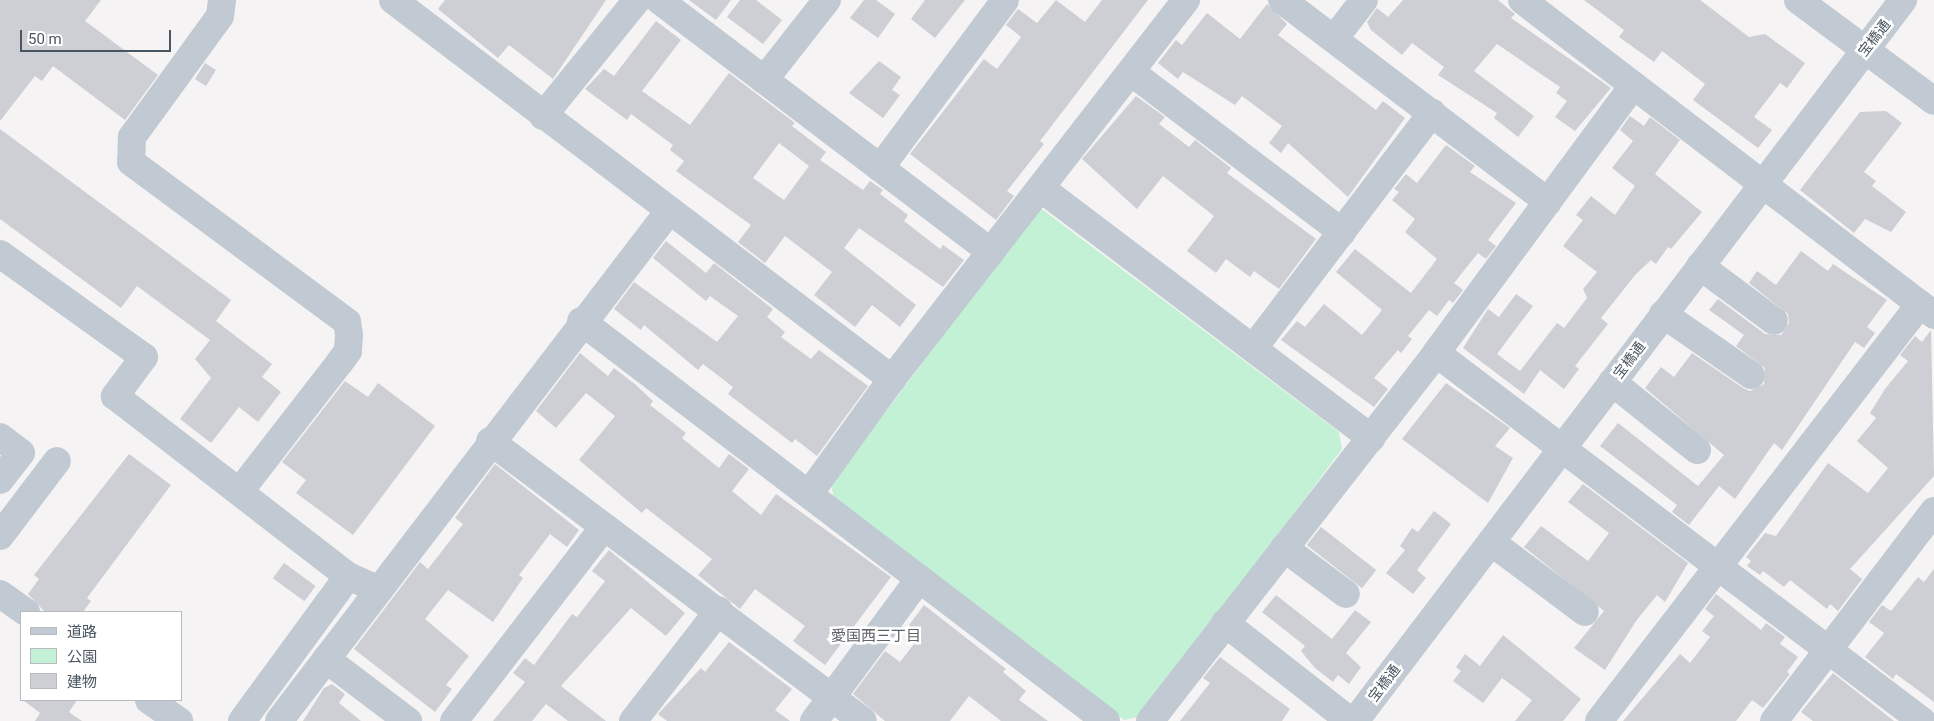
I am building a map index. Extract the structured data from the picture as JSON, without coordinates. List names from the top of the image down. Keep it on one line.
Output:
{"streets":{"street":["宝橋通"]},"districts":["愛国西三丁目"],"legend":["道路","公園","建物"],"scale_bar":"50 m"}
